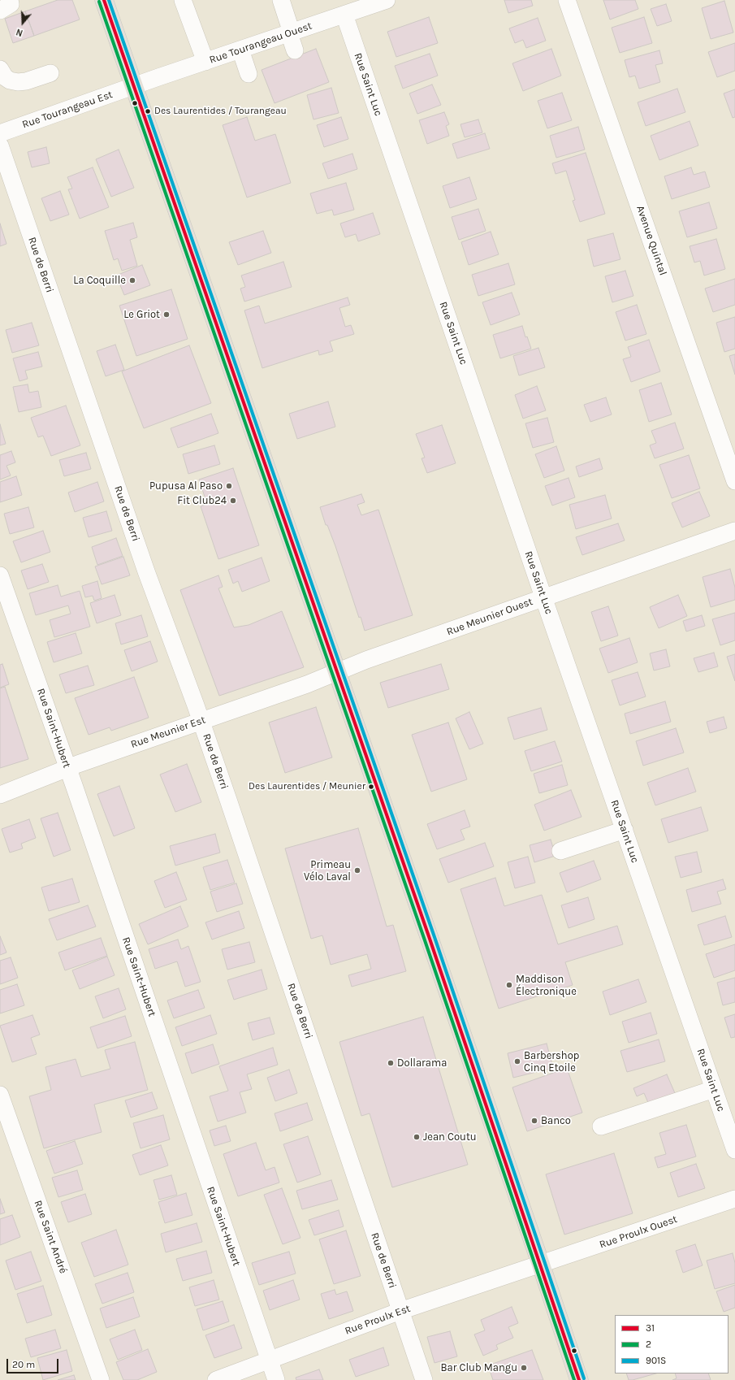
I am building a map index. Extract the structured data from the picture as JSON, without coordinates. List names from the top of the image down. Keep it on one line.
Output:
{"streets":{"street":["Rue Tourangeau Ouest","Rue Saint Luc","Rue Tourangeau Est","Avenue Quintal","Rue de Berri","Rue Meunier Ouest","Rue Saint-Hubert","Rue Meunier Est","Rue Proulx Ouest","Rue Saint André","Rue Proulx Est"]},"crossings":[["Rue Tourangeau Ouest","Rue Saint Luc"],["Rue Tourangeau Ouest","Rue Tourangeau Est"],["Rue Saint Luc","Rue Meunier Ouest"],["Rue de Berri","Rue Meunier Est"],["Rue de Berri","Rue Proulx Est"],["Rue Meunier Ouest","Rue Meunier Est"],["Rue Saint-Hubert","Rue Meunier Est"],["Rue Saint-Hubert","Rue Proulx Est"],["Rue Proulx Ouest","Rue Proulx Est"]],"places":["Des Laurentides / Tourangeau","La Coquille","Le Griot","Pupusa Al Paso","Fit Club24","Des Laurentides / Meunier","Primeau Vélo Laval","Maddison Électronique","Barbershop Cinq Etoile","Dollarama","Banco","Jean Coutu","Bar Club Mangu"],"lines":["transit line 31","transit line 901S","transit line 2"],"legend":["31","2","901S"],"scale_bar":"20 m","north":"bottom"}
